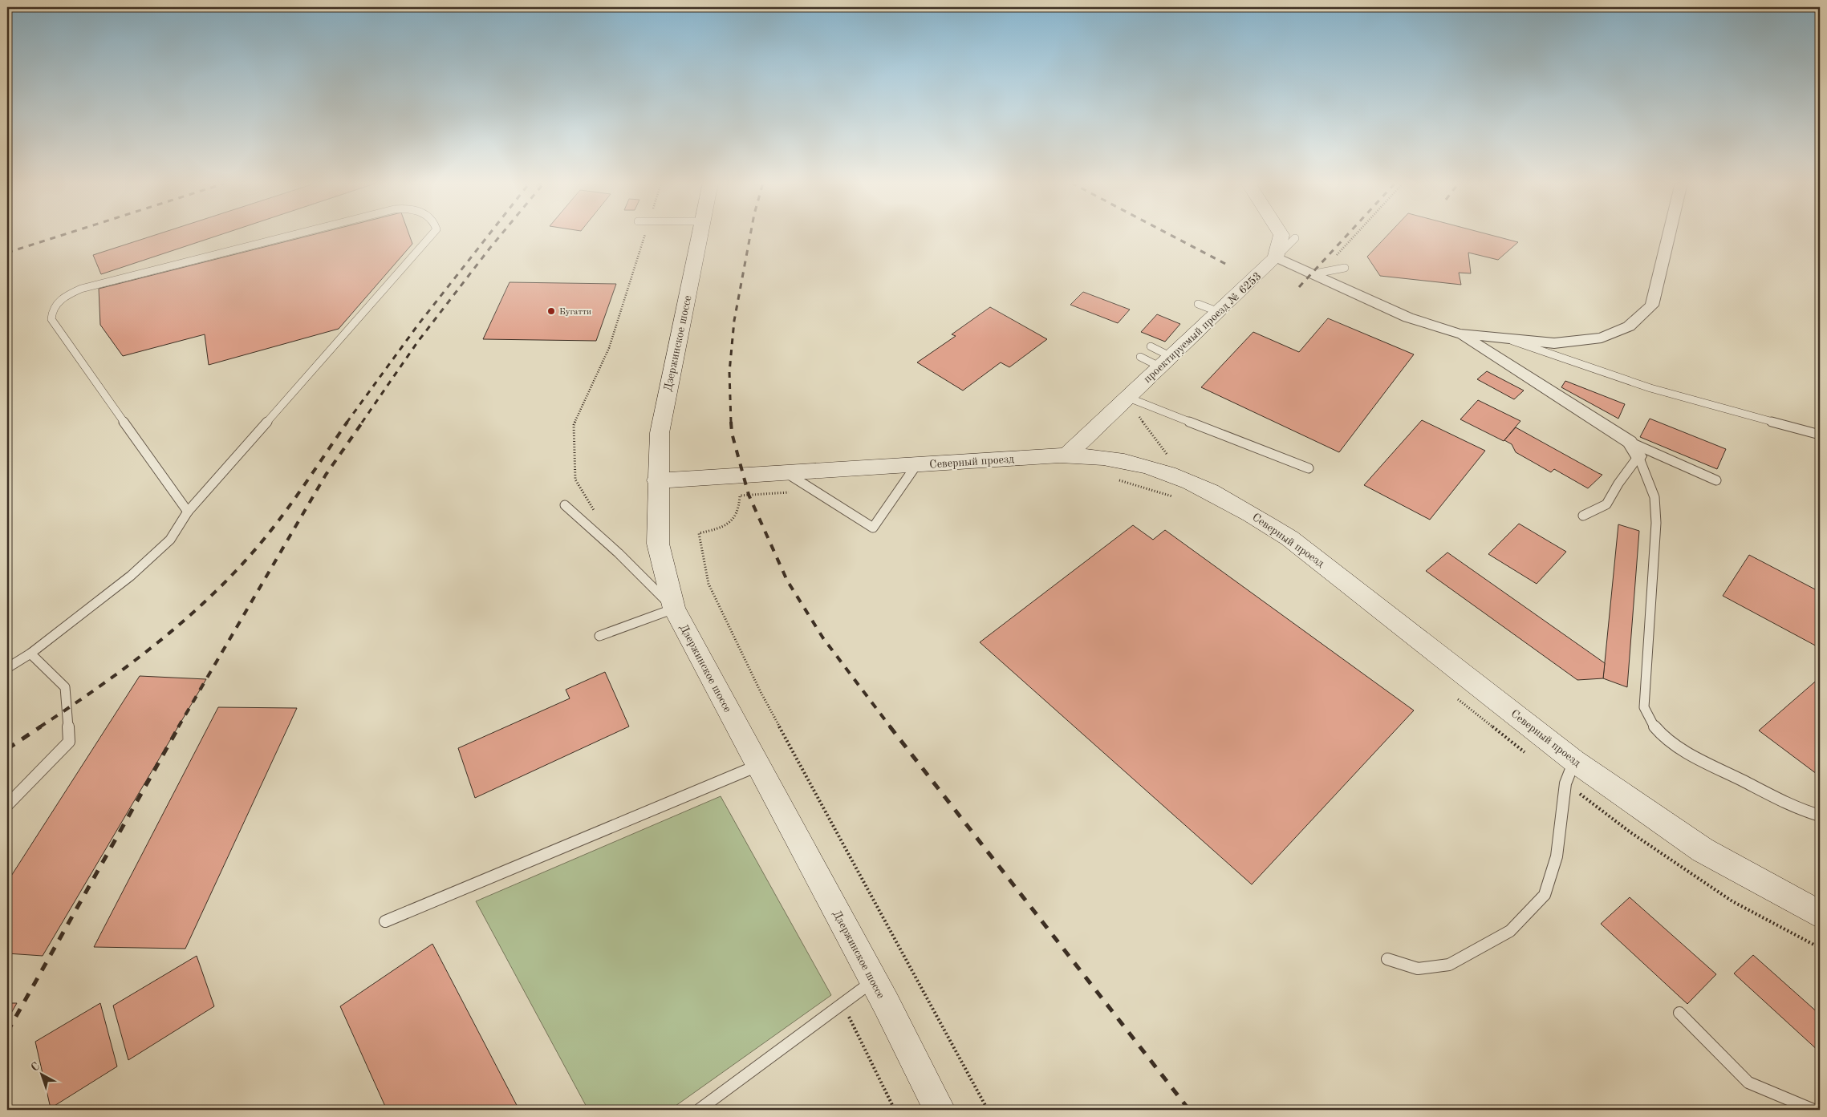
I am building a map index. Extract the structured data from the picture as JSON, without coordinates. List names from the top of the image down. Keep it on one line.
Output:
{"streets":{"street":["проектируемый проезд № 6253","Дзержинское шоссе","Северный проезд"]},"crossings":[["проектируемый проезд № 6253","Северный проезд"],["Дзержинское шоссе","Северный проезд"]],"places":["Бугатти"],"north":"top left"}
